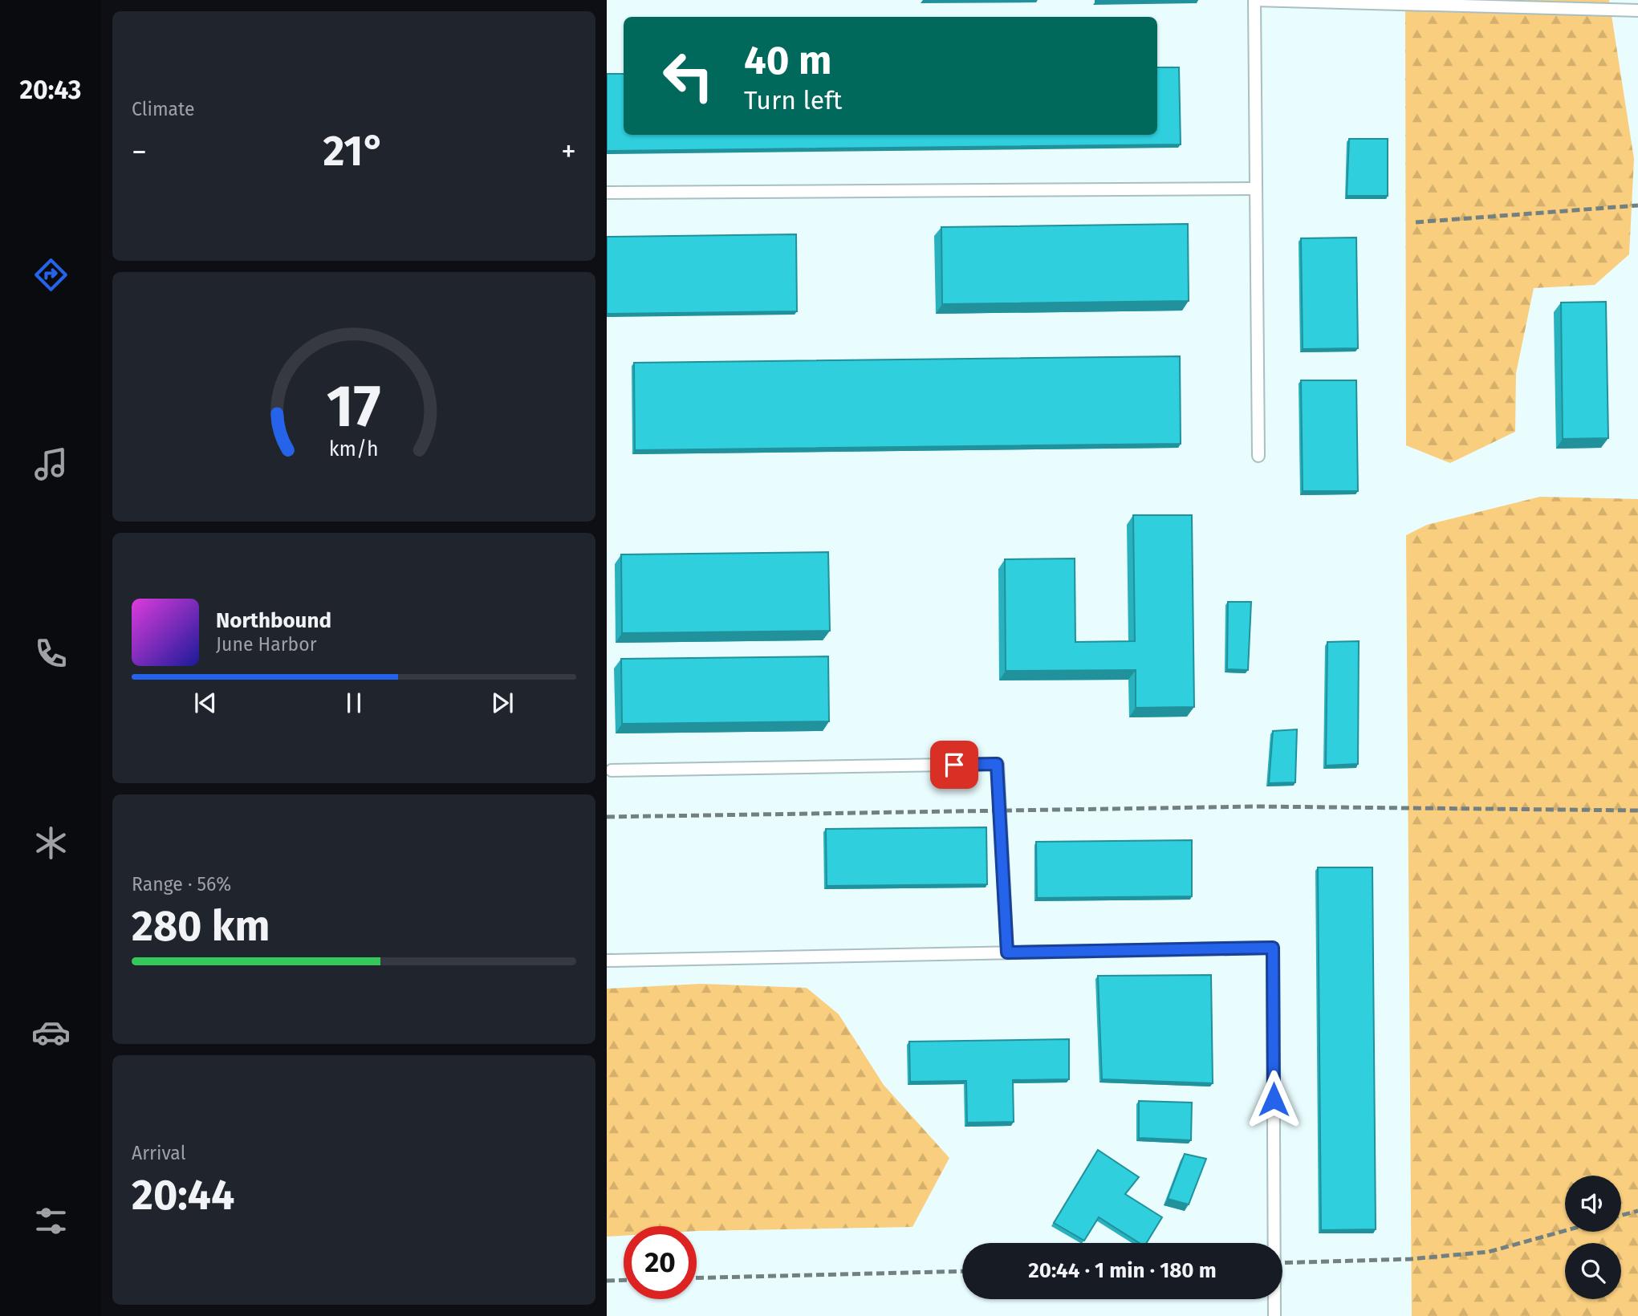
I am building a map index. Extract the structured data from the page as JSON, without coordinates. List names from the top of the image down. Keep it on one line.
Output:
{"page":{"tabs":"20:43","tile":["Climate",["Range · 56%","280 km"],["Arrival","20:44"]],"turn":["40 m","Turn left"],"heat":["−","21°","+"],"song":["Northbound","June Harbor"],"limit":"20","trip":"20:44 · 1 min · 180 m","gauge":["17","km/h"]}}
